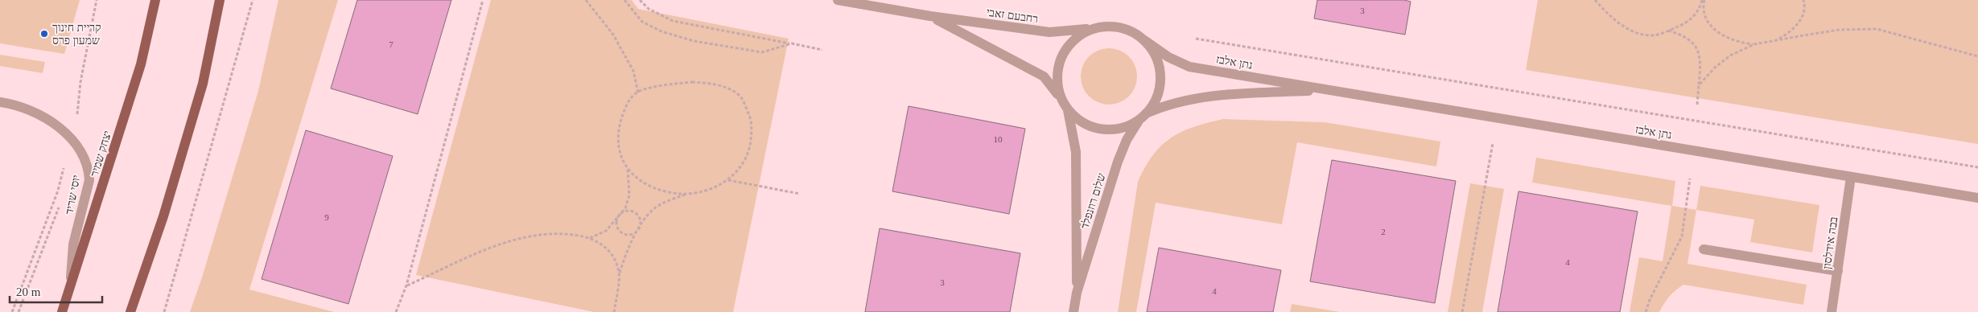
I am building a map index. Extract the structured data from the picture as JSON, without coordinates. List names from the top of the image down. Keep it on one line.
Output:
{"streets":{"main road":["יצחק שמיר"],"street":["רחבעם זאבי","נתן אלבז","יוסי שריד","שלום רוזנפלד","בבה אידלסון"]},"crossings":[["רחבעם זאבי","נתן אלבז"],["רחבעם זאבי","שלום רוזנפלד"],["נתן אלבז","שלום רוזנפלד"],["נתן אלבז","בבה אידלסון"],["יצחק שמיר","יוסי שריד"]],"places":["קריית חינוך שמעון פרס"],"house_numbers":["3","7","10","9","2","4","3","4"],"scale_bar":"20 m"}
